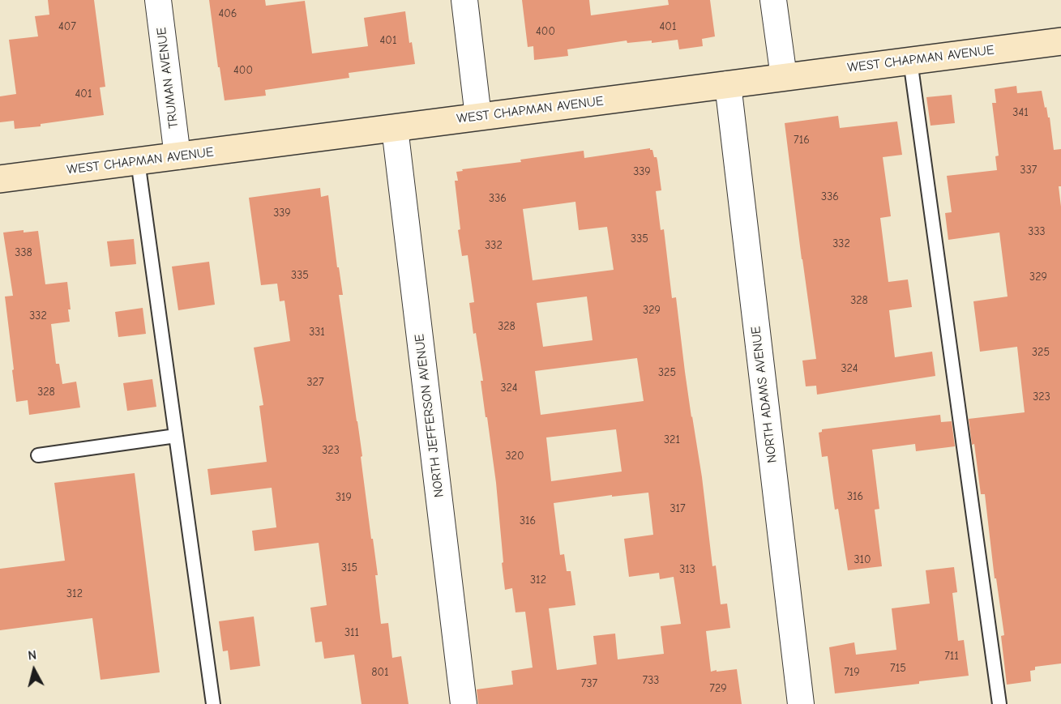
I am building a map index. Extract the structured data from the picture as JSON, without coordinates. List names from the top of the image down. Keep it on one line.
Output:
{"streets":{"street":["WEST CHAPMAN AVENUE","TRUMAN AVENUE","NORTH ADAMS AVENUE","NORTH JEFFERSON AVENUE"]},"crossings":[["WEST CHAPMAN AVENUE","TRUMAN AVENUE"],["WEST CHAPMAN AVENUE","NORTH ADAMS AVENUE"],["WEST CHAPMAN AVENUE","NORTH JEFFERSON AVENUE"]],"house_numbers":["406","407","401","400","401","400","401","341","716","337","339","336","336","339","333","335","332","332","338","335","329","328","329","332","328","331","325","324","325","327","324","328","323","321","323","320","316","319","317","316","310","315","313","312","312","311","711","715","801","719","733","737","729"],"north":"top"}
